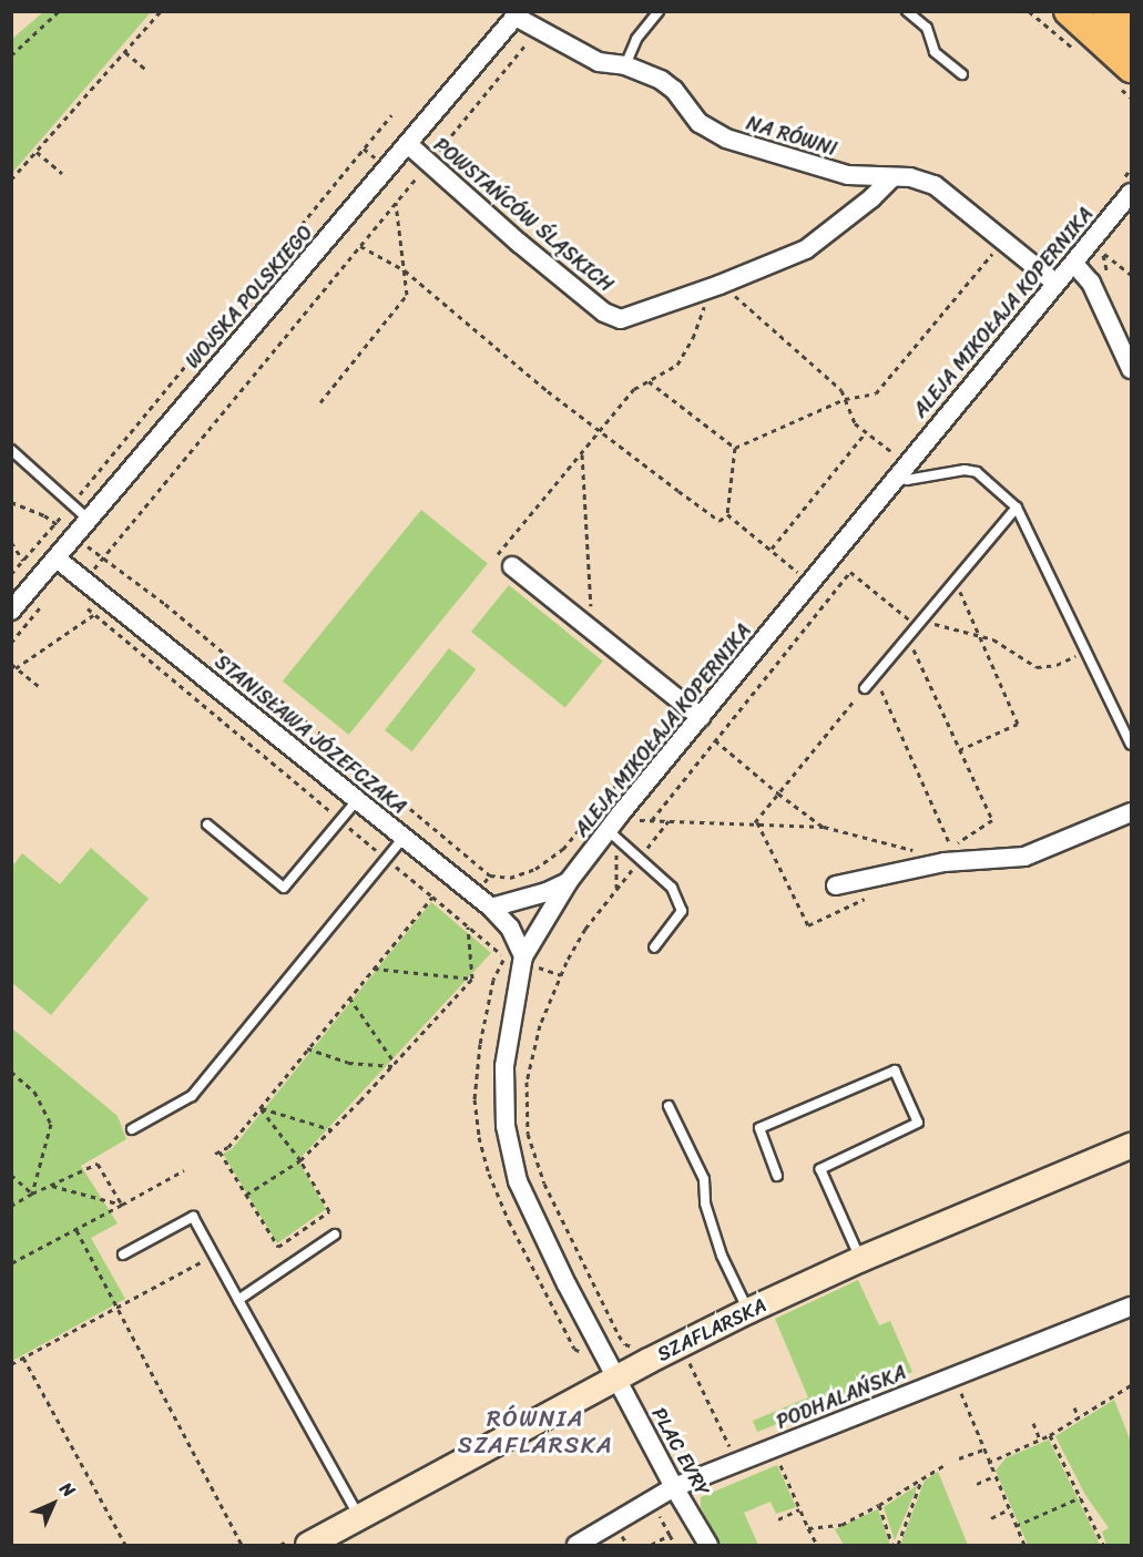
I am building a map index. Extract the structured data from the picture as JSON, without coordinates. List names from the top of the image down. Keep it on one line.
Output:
{"streets":{"street":["NA RÓWNI","POWSTAŃCÓW ŚLĄSKICH","WOJSKA POLSKIEGO","ALEJA MIKOŁAJA KOPERNIKA","STANISŁAWA JÓZEFCZAKA","SZAFLARSKA","PODHALAŃSKA","PLAC EVRY"]},"crossings":[["NA RÓWNI","POWSTAŃCÓW ŚLĄSKICH"],["NA RÓWNI","WOJSKA POLSKIEGO"],["NA RÓWNI","ALEJA MIKOŁAJA KOPERNIKA"],["POWSTAŃCÓW ŚLĄSKICH","WOJSKA POLSKIEGO"],["WOJSKA POLSKIEGO","STANISŁAWA JÓZEFCZAKA"],["ALEJA MIKOŁAJA KOPERNIKA","STANISŁAWA JÓZEFCZAKA"],["ALEJA MIKOŁAJA KOPERNIKA","SZAFLARSKA"],["ALEJA MIKOŁAJA KOPERNIKA","PLAC EVRY"],["SZAFLARSKA","PLAC EVRY"],["PODHALAŃSKA","PLAC EVRY"]],"districts":["RÓWNIA SZAFLARSKA"],"north":"top right"}
